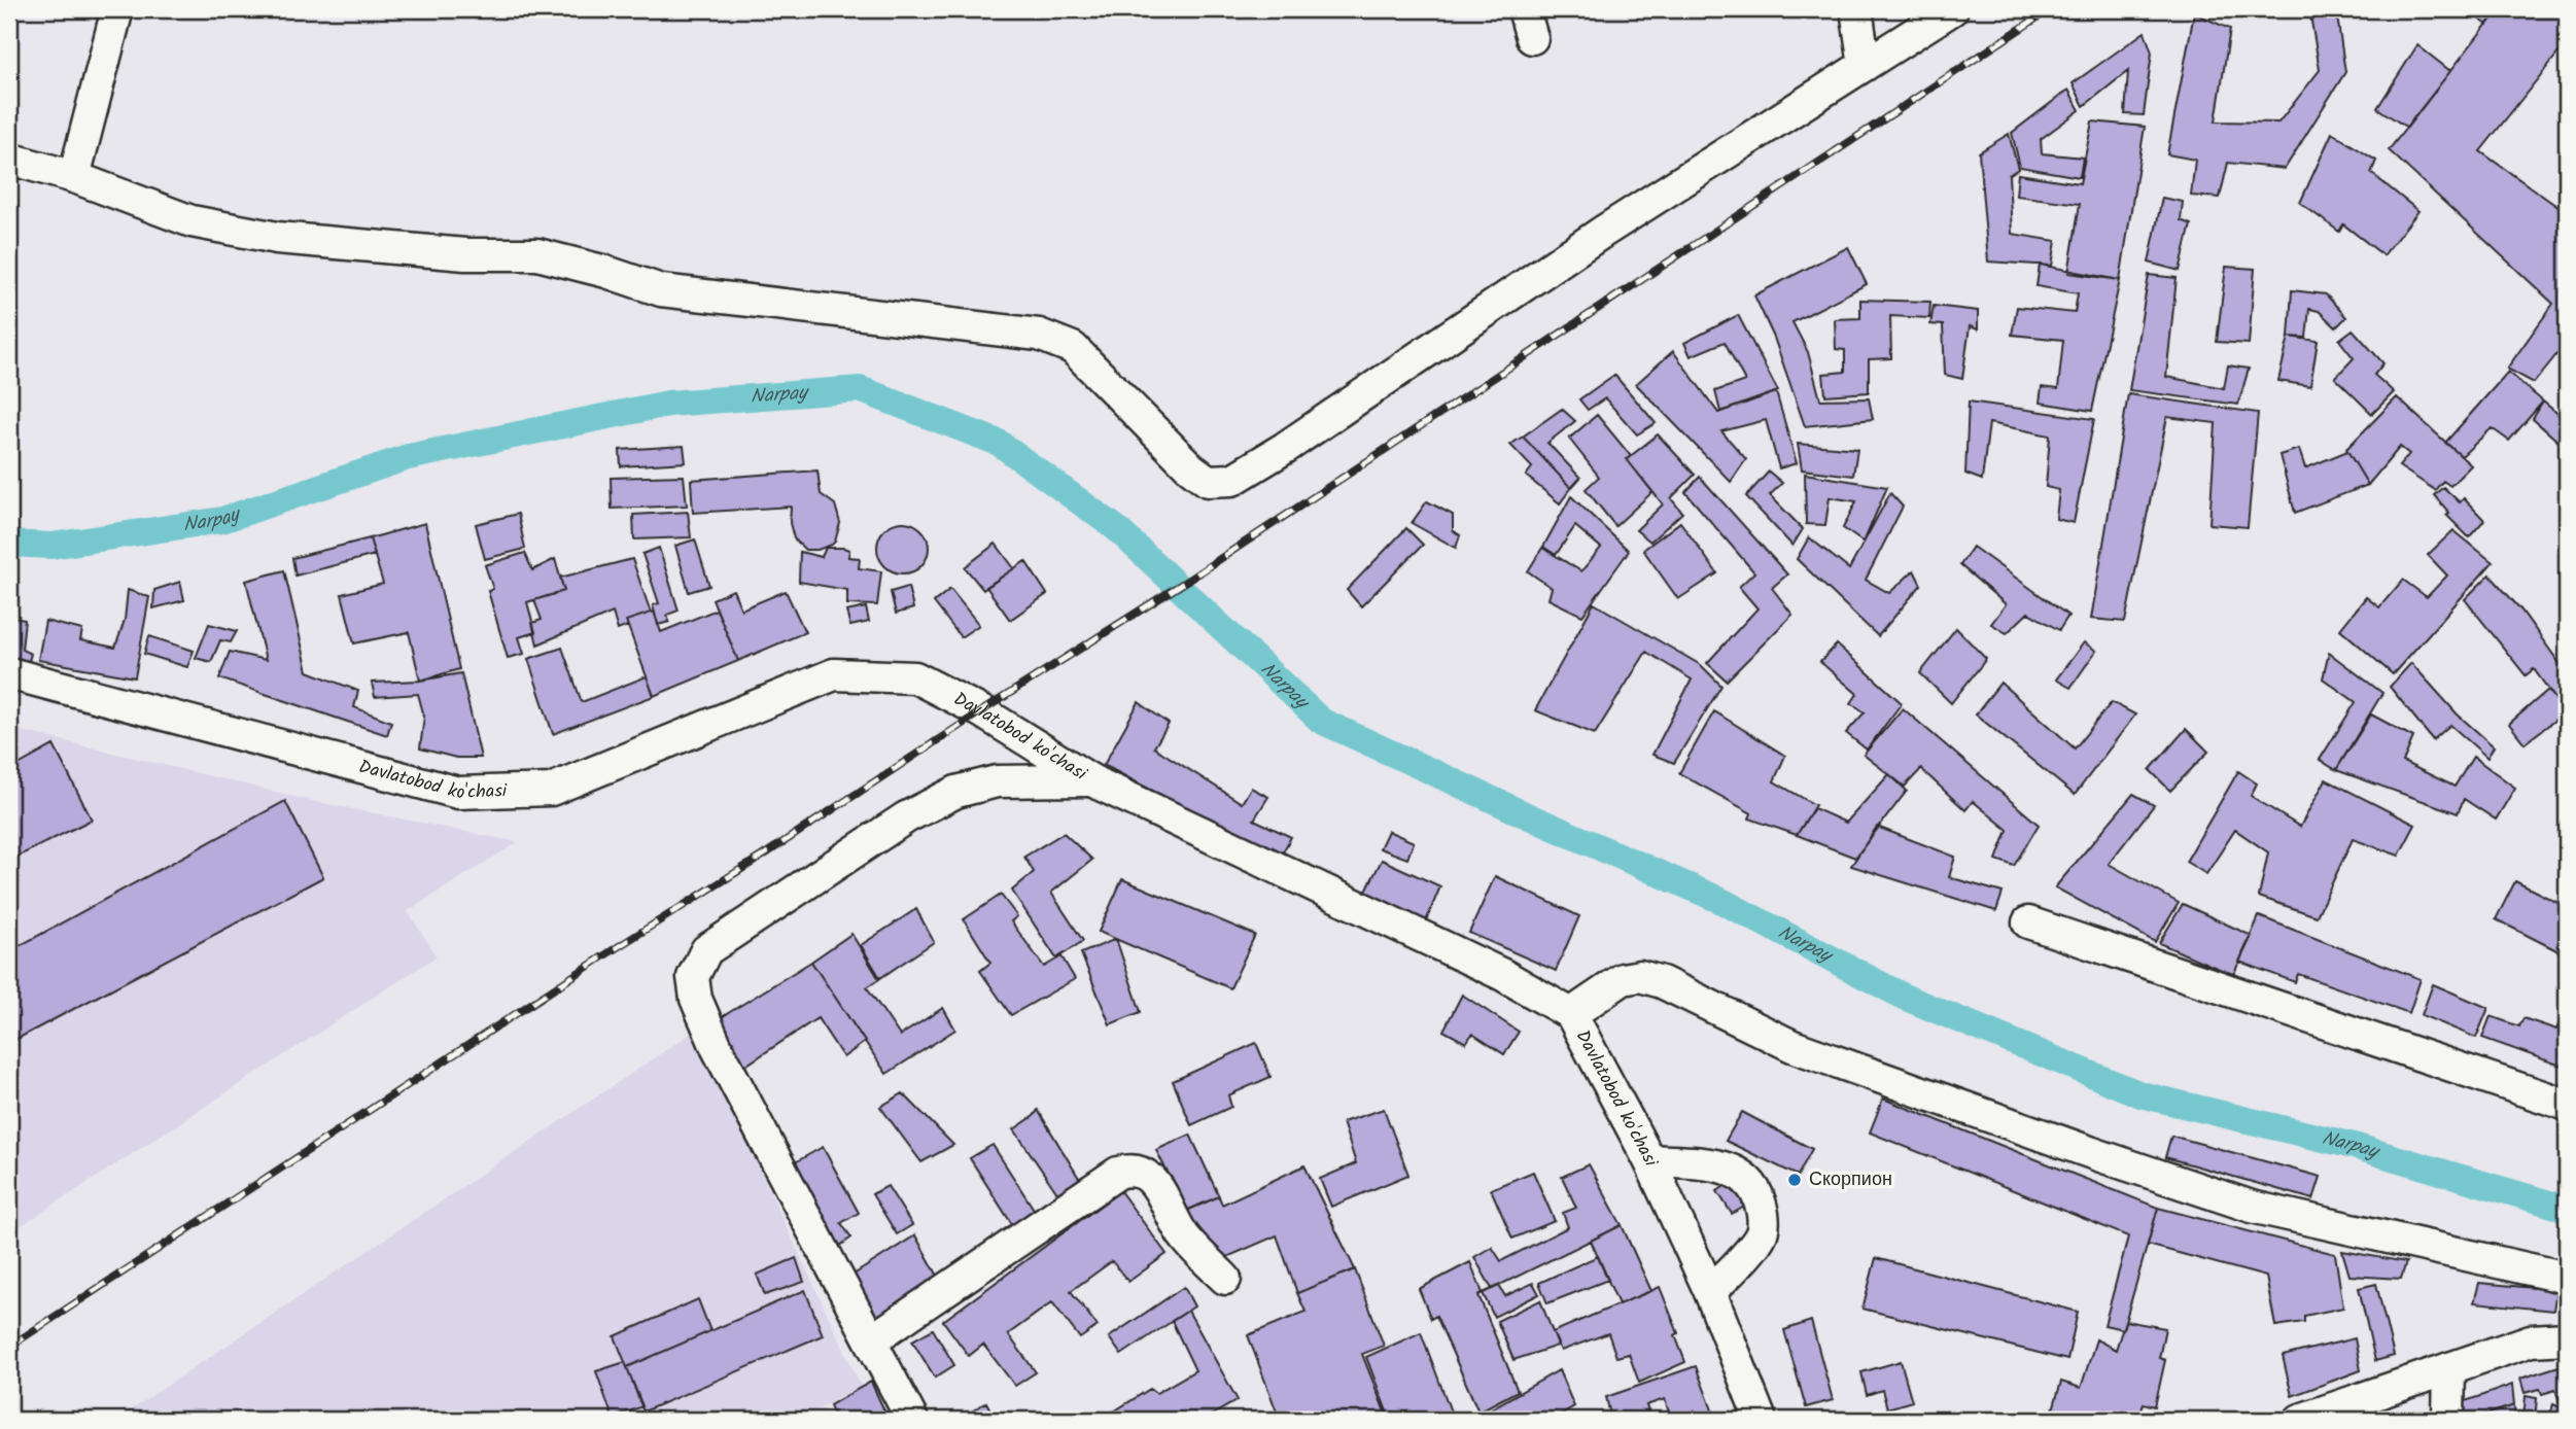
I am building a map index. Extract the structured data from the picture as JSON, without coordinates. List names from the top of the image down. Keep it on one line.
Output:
{"streets":{"street":["Davlatobod ko'chasi"]},"water":["Narpay"],"places":["Скорпион"]}
